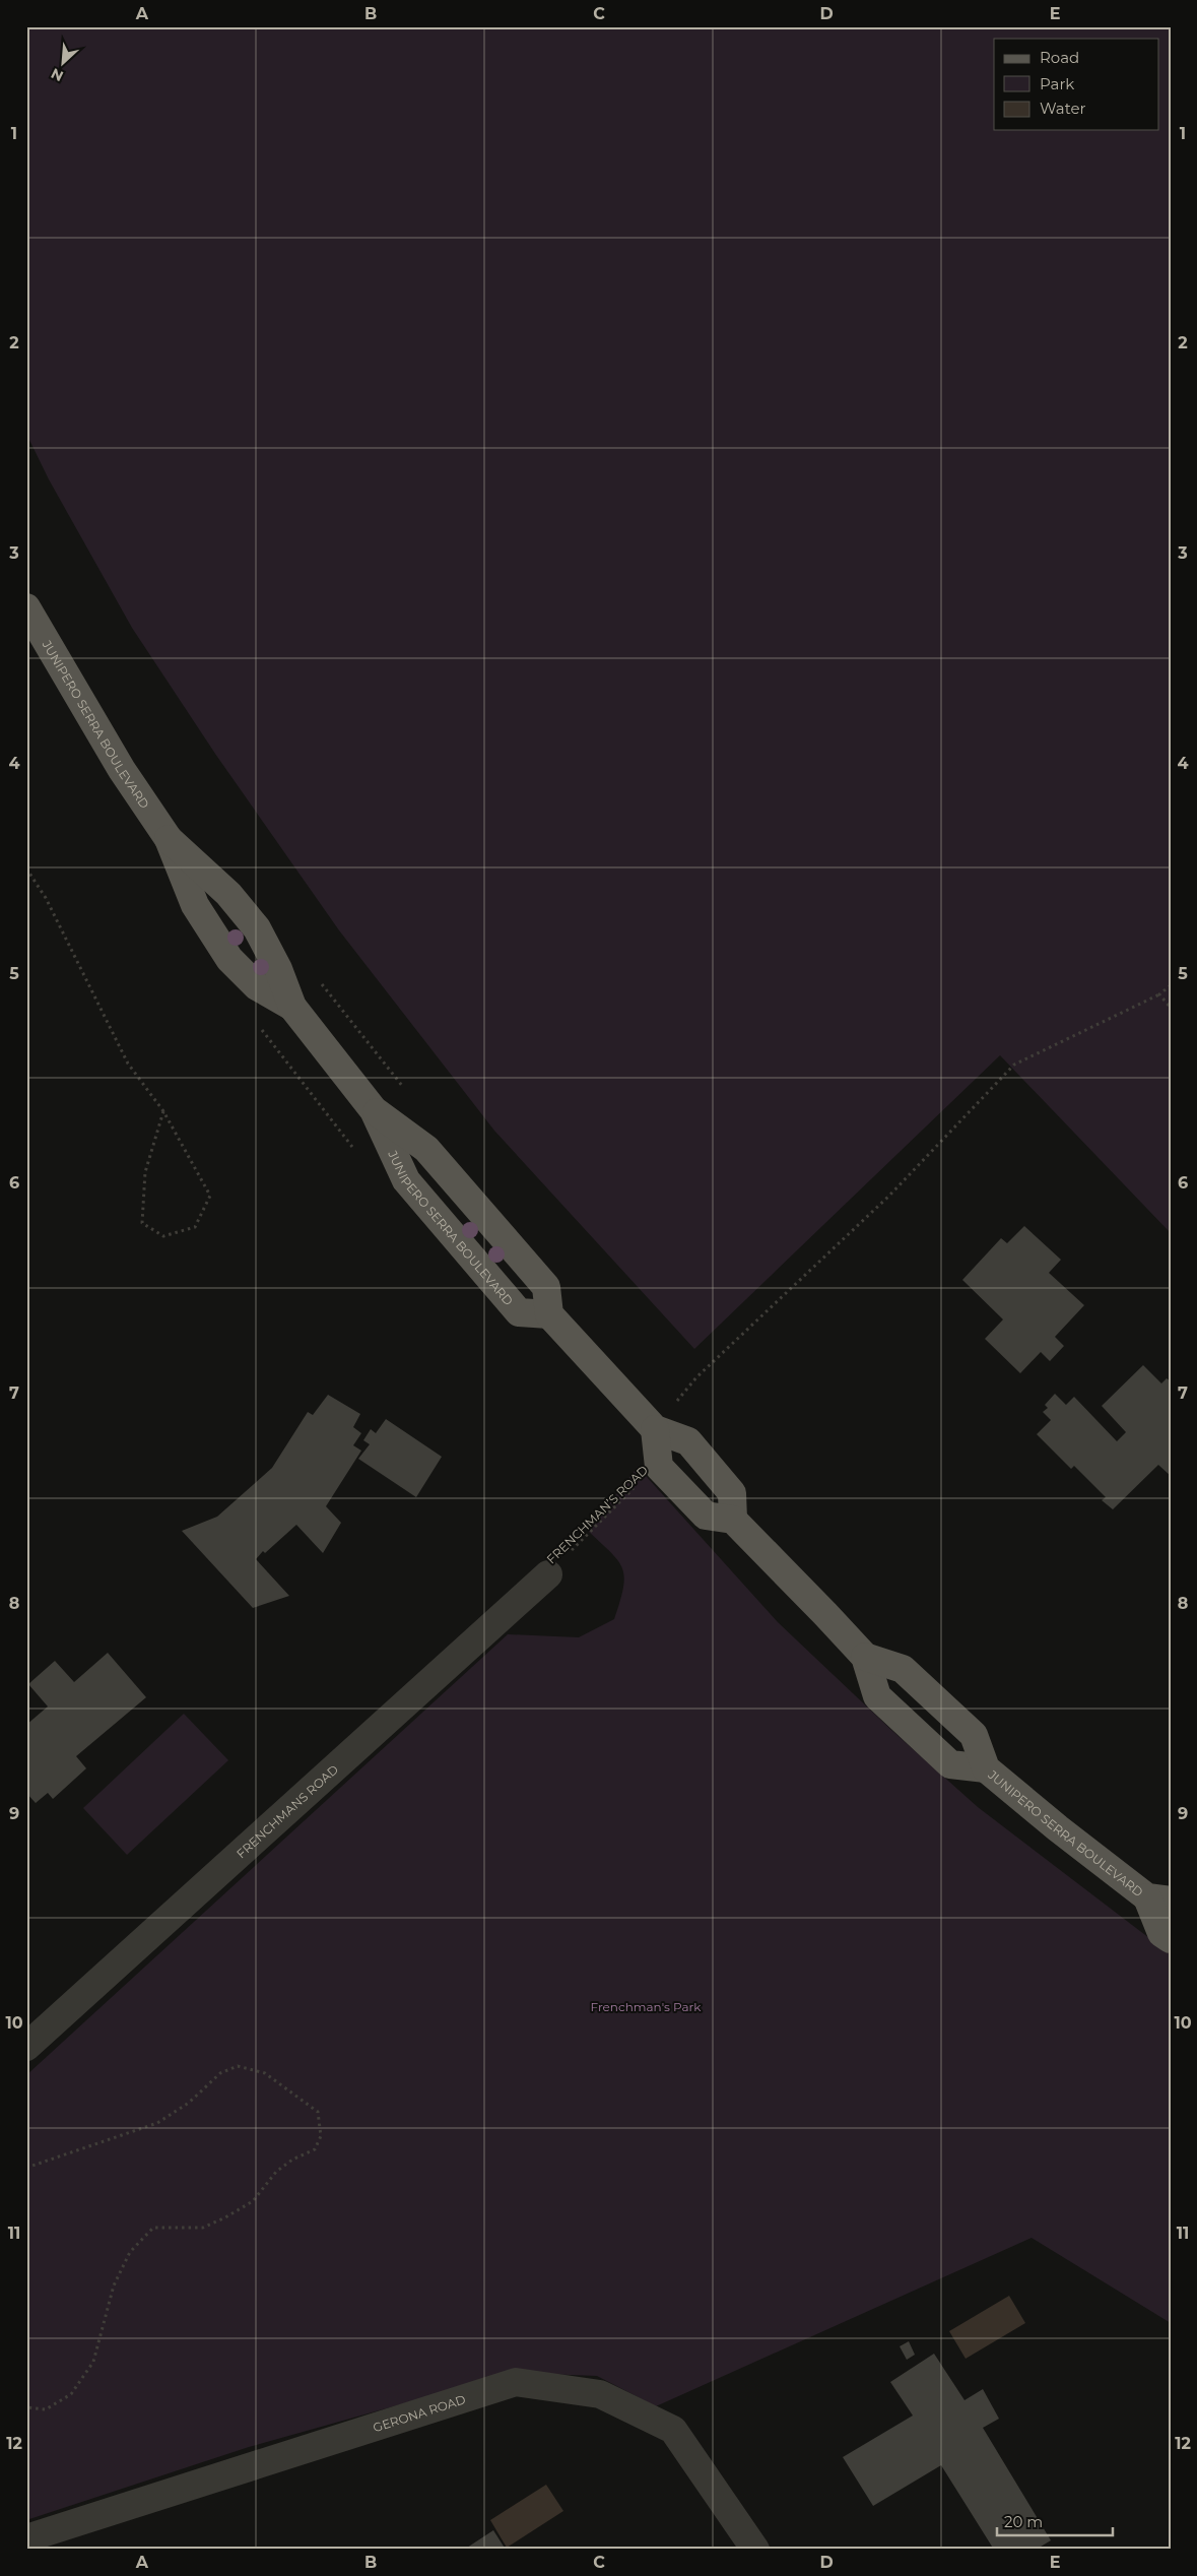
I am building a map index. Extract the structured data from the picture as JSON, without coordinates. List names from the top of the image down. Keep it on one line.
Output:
{"streets":{"main road":["JUNIPERO SERRA BOULEVARD"],"street":["FRENCHMANS ROAD","GERONA ROAD"],"path":["FRENCHMAN’S ROAD"]},"crossings":[["FRENCHMAN’S ROAD","FRENCHMANS ROAD"]],"parks":["Frenchman's Park"],"legend":["Road","Park","Water"],"scale_bar":"20 m","north":"bottom left","grid":{"columns":["A","B","C","D","E"],"rows":["1","2","3","4","5","6","7","8","9","10","11","12"]}}
